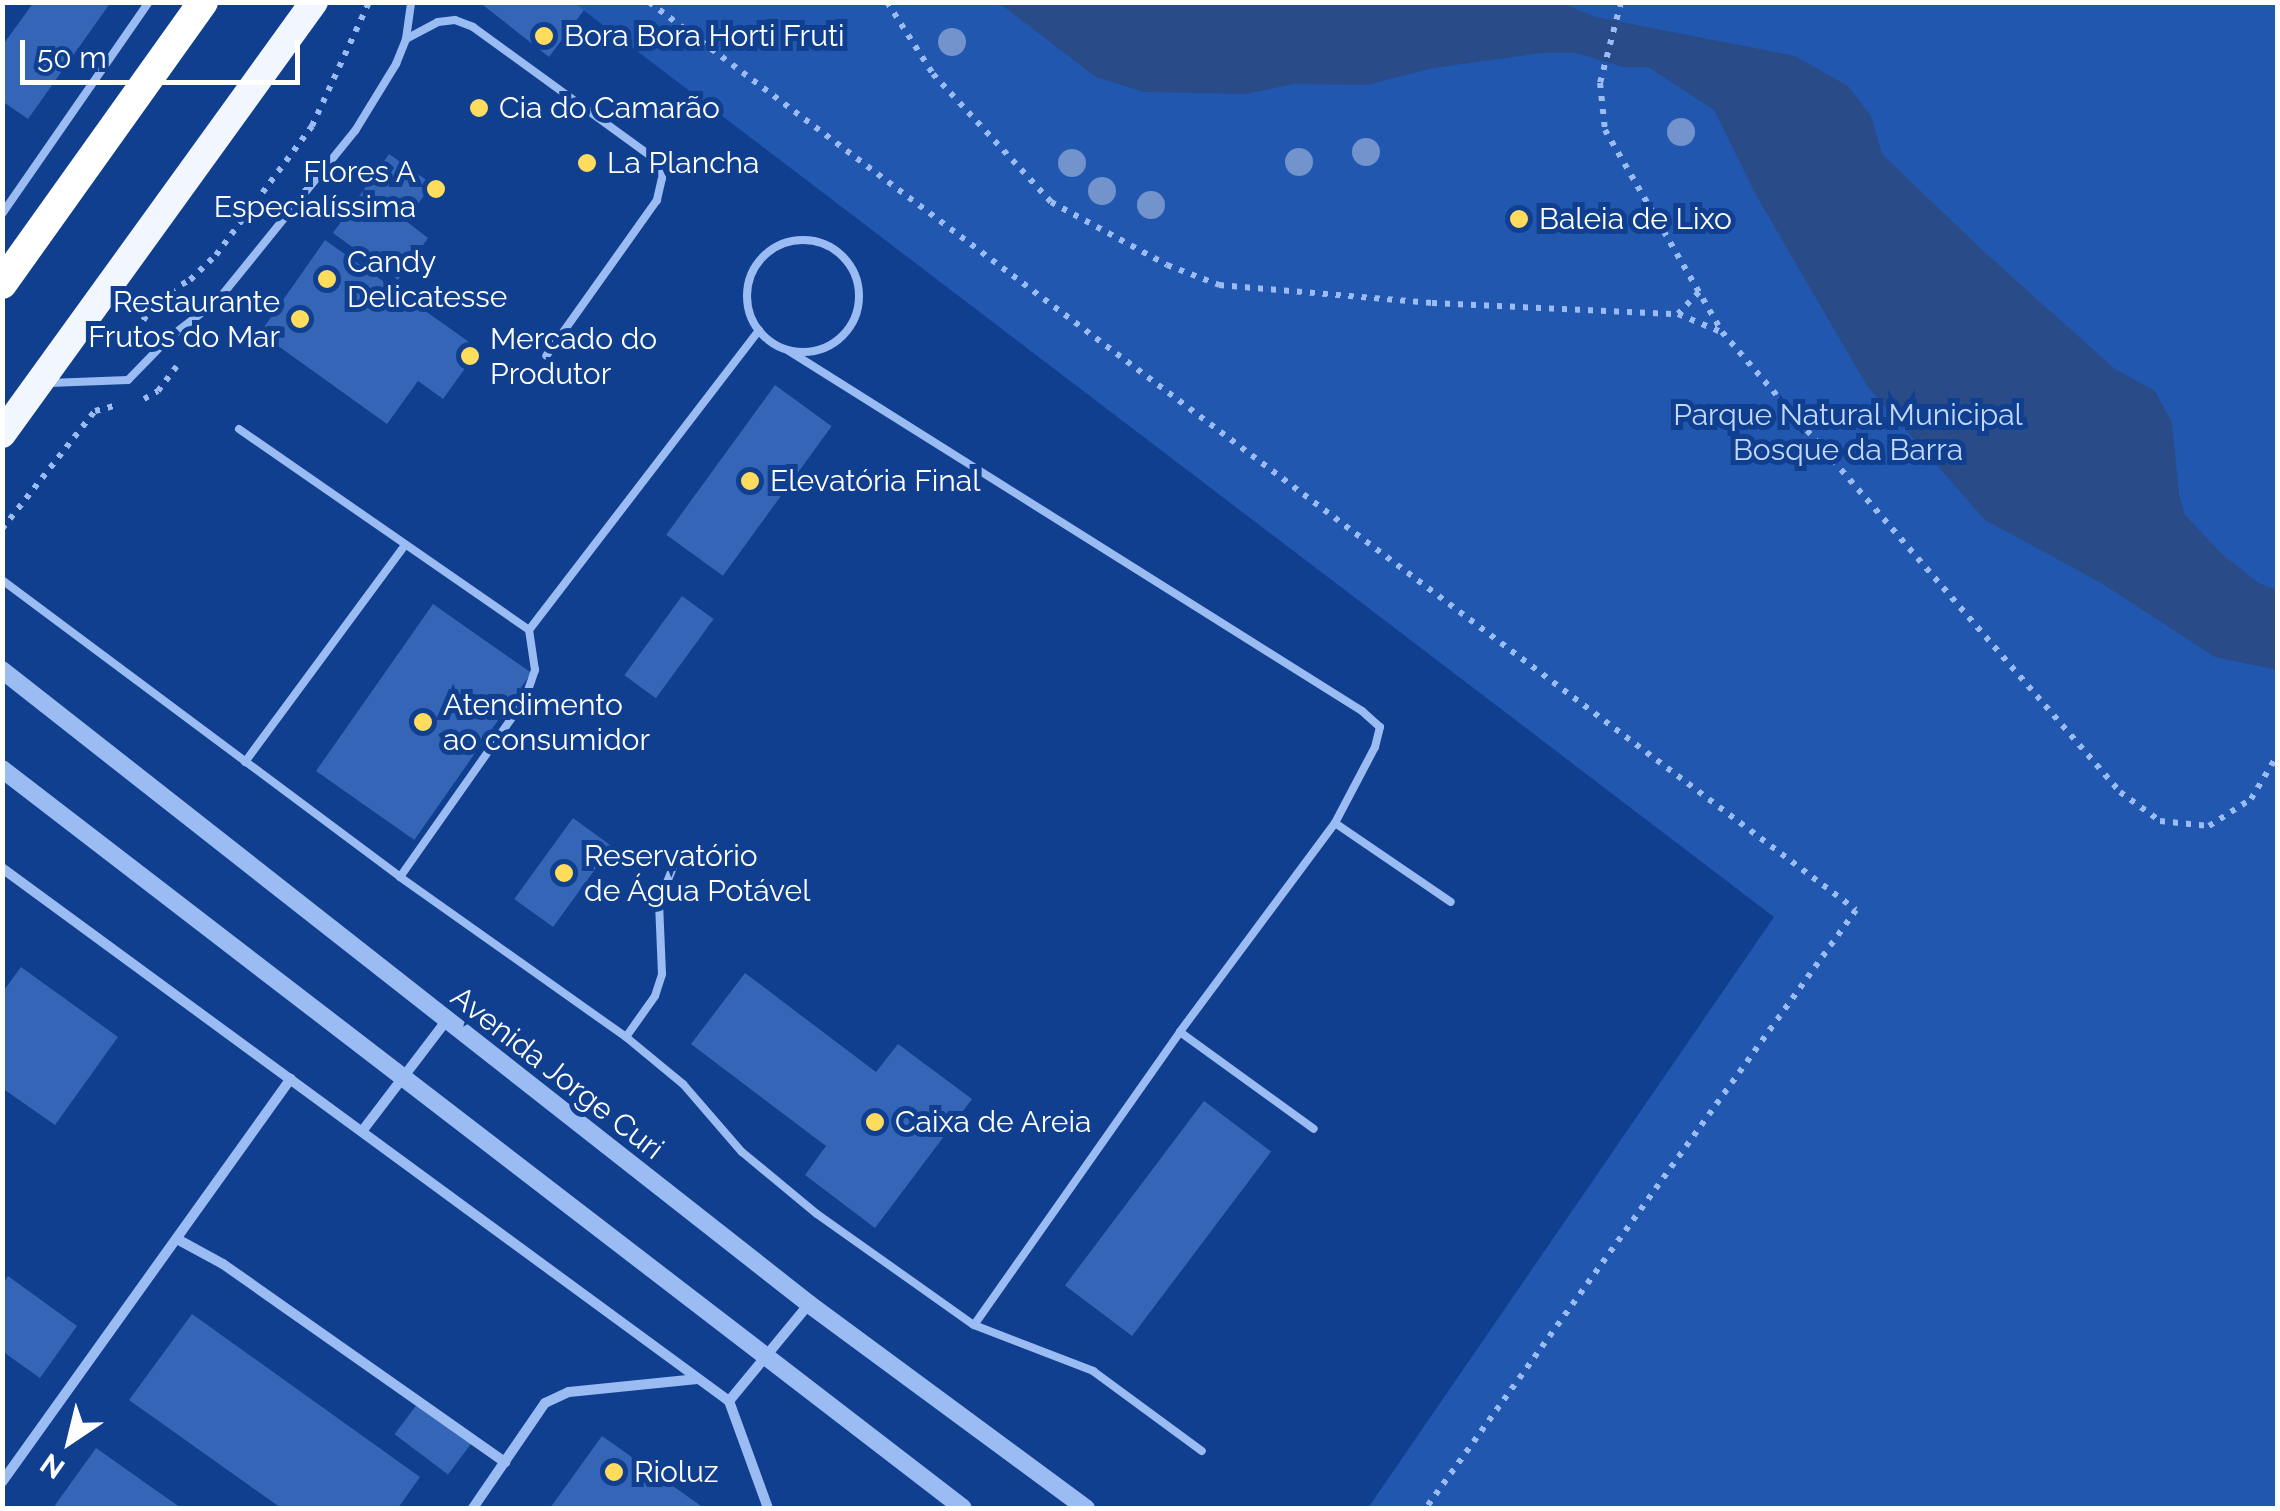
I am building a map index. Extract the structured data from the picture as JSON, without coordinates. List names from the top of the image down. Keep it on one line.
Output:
{"streets":{"street":["Avenida Jorge Curi"]},"parks":["Parque Natural Municipal Bosque da Barra"],"places":["Bora Bora Horti Fruti","Cia do Camarão","La Plancha","Flores A Especialíssima","Baleia de Lixo","Candy Delicatesse","Restaurante Frutos do Mar","Mercado do Produtor","Elevatória Final","Atendimento ao consumidor","Reservatório de Água Potável","Caixa de Areia","Rioluz"],"scale_bar":"50 m","north":"bottom left"}
